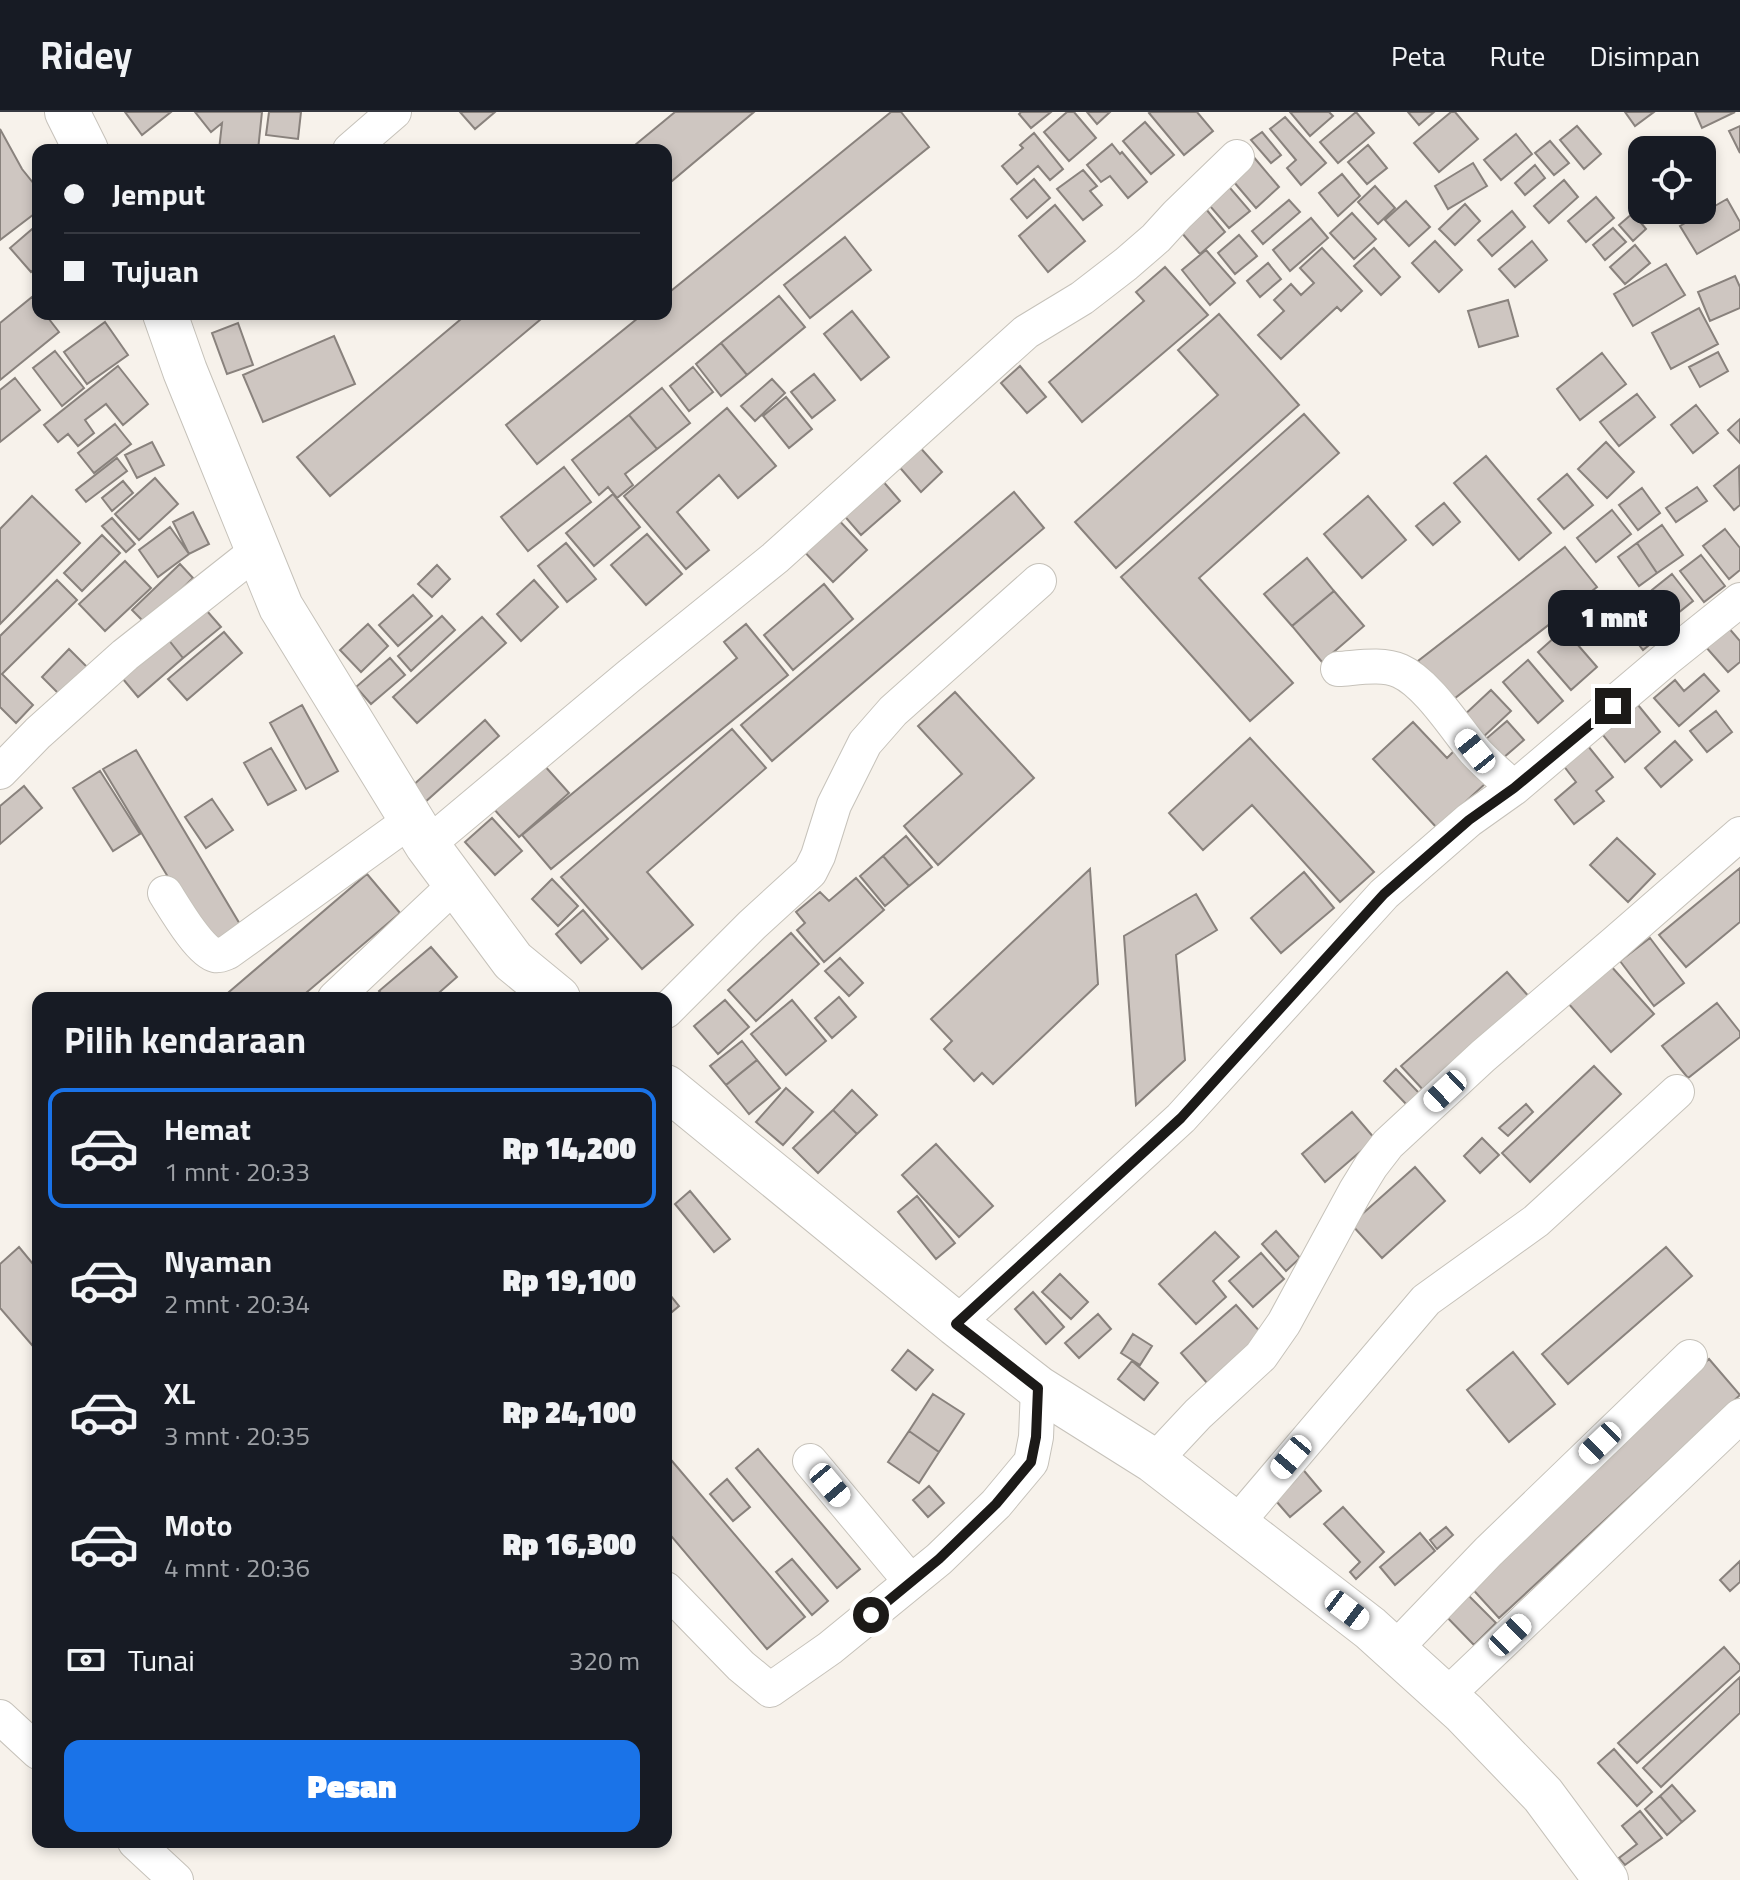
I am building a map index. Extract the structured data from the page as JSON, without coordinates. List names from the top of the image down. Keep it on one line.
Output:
{"page":{"header":"Ridey","nav":["Peta","Rute","Disimpan"],"banner":["Jemput","Tujuan"],"bubble":"1 mnt","heading":"Pilih kendaraan","list":[{"name":"Hemat","note":"1 mnt · 20:33","value":"Rp 14,200"},{"name":"Nyaman","note":"2 mnt · 20:34","value":"Rp 19,100"},{"name":"XL","note":"3 mnt · 20:35","value":"Rp 24,100"},{"name":"Moto","note":"4 mnt · 20:36","value":"Rp 16,300"}],"pay":["Tunai","320 m"],"buttons":"Pesan"}}
